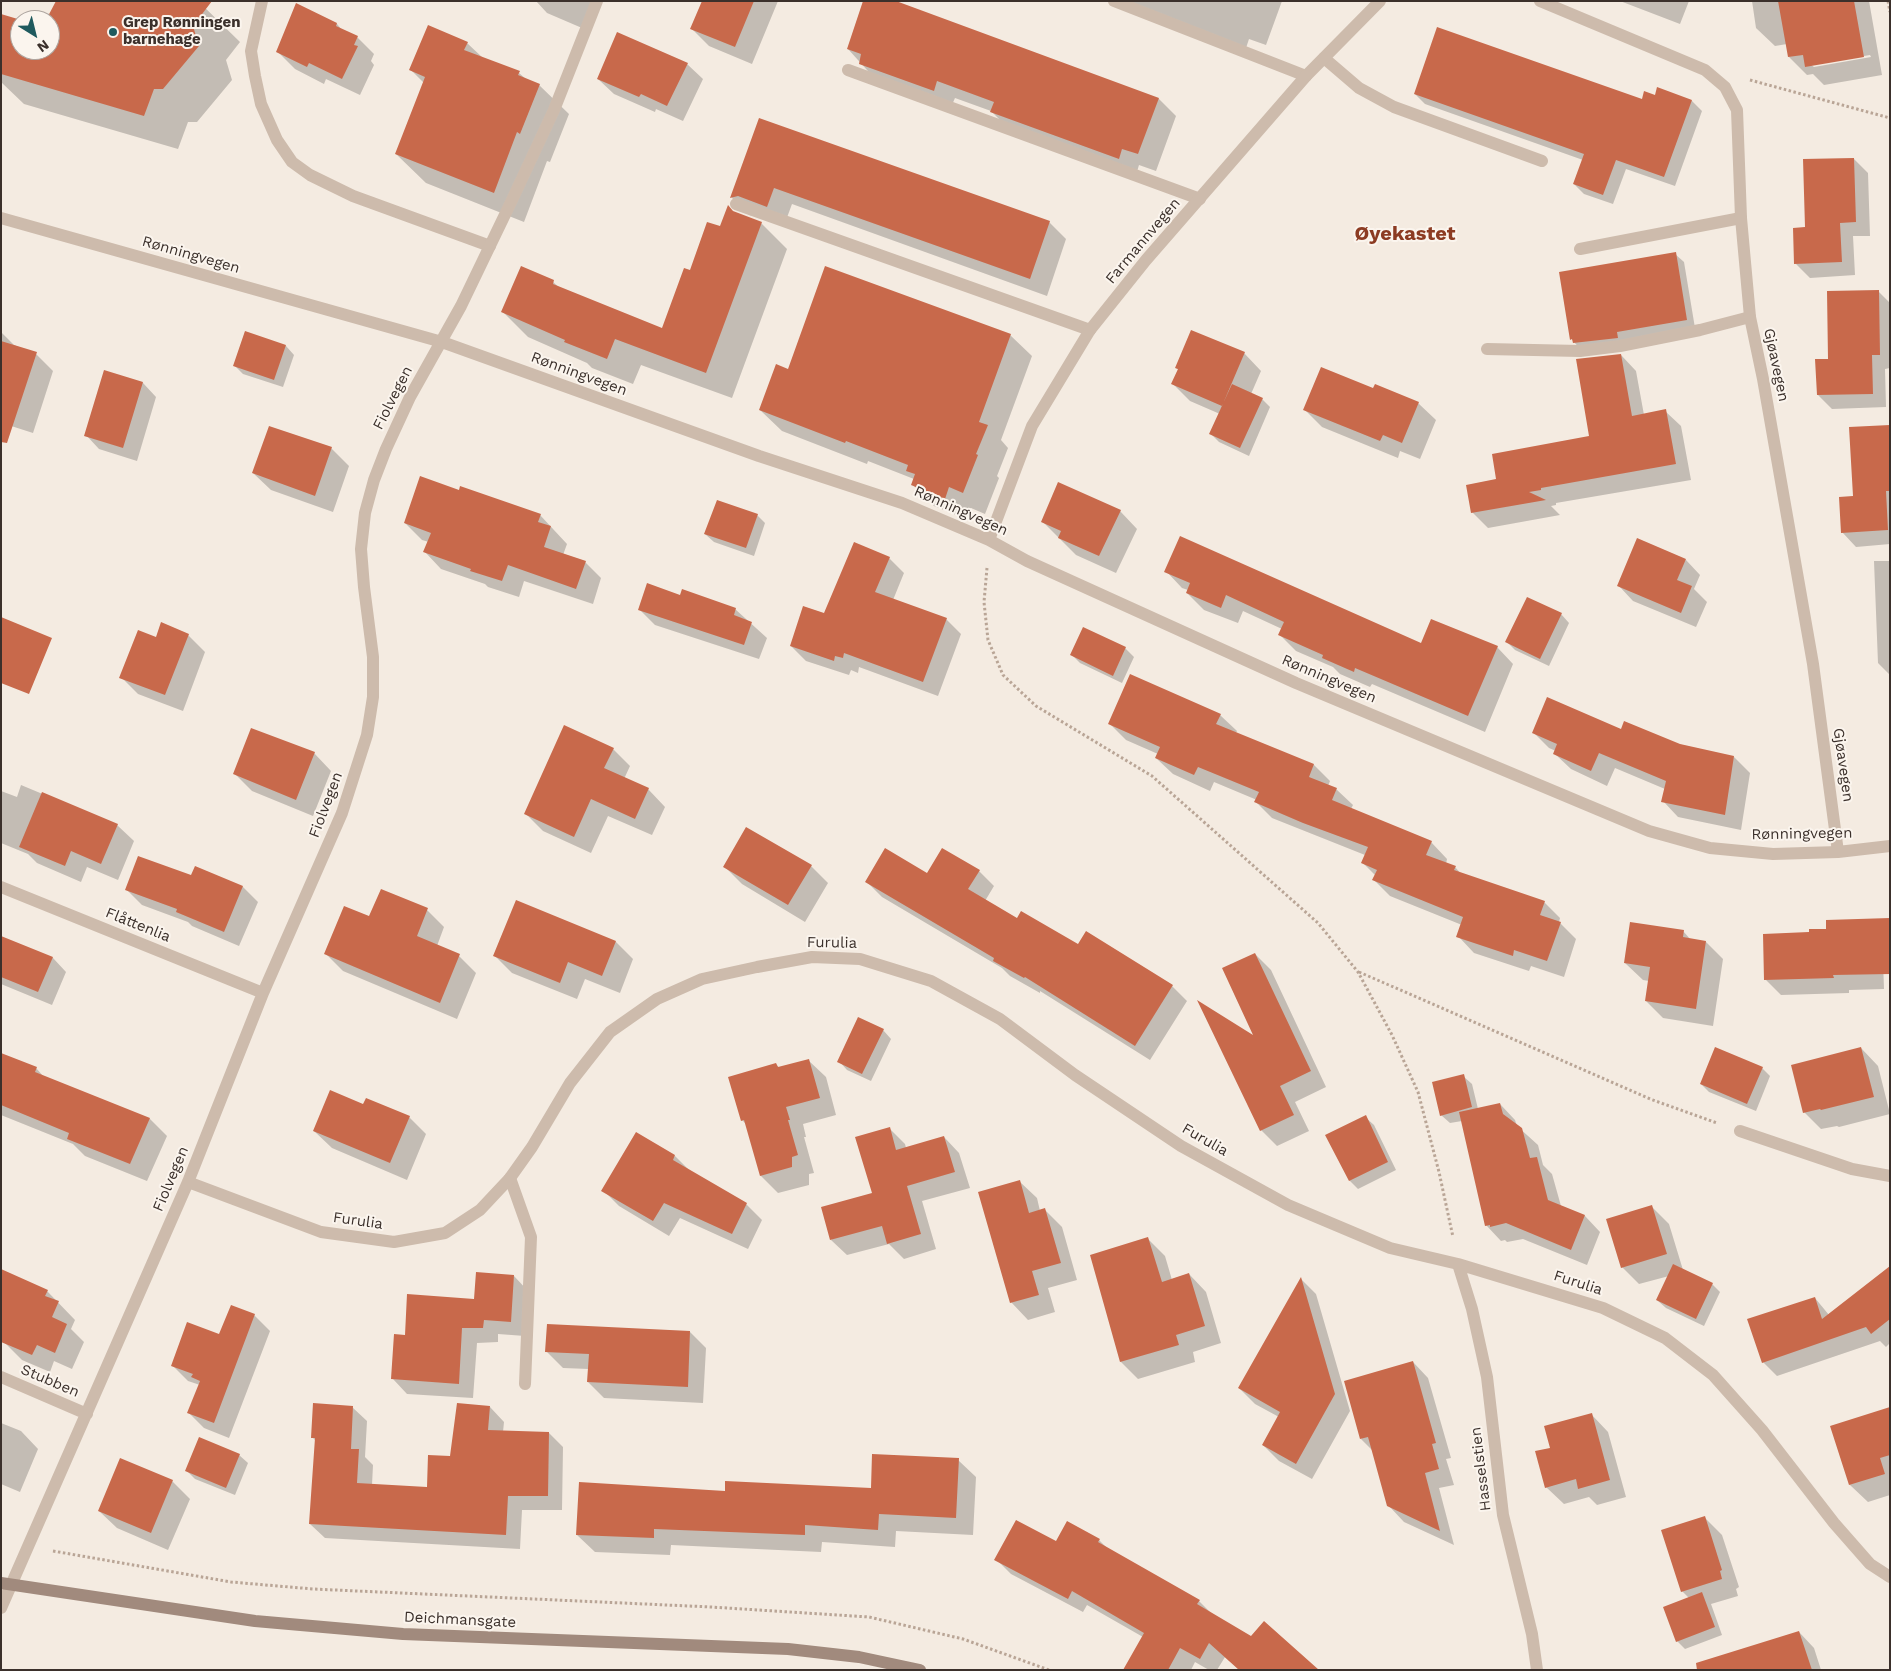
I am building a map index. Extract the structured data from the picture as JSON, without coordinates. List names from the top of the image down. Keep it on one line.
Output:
{"streets":{"street":["Farmannvegen","Rønningvegen","Gjøavegen","Fiolvegen","Flåttenlia","Furulia","Stubben","Hasselstien","Deichmansgate"]},"crossings":[["Farmannvegen","Rønningvegen"],["Rønningvegen","Gjøavegen"],["Rønningvegen","Fiolvegen"],["Fiolvegen","Flåttenlia"],["Fiolvegen","Furulia"],["Fiolvegen","Stubben"],["Fiolvegen","Deichmansgate"],["Furulia","Hasselstien"]],"districts":["Øyekastet"],"places":["Grep Rønningen barnehage"],"north":"bottom right"}
